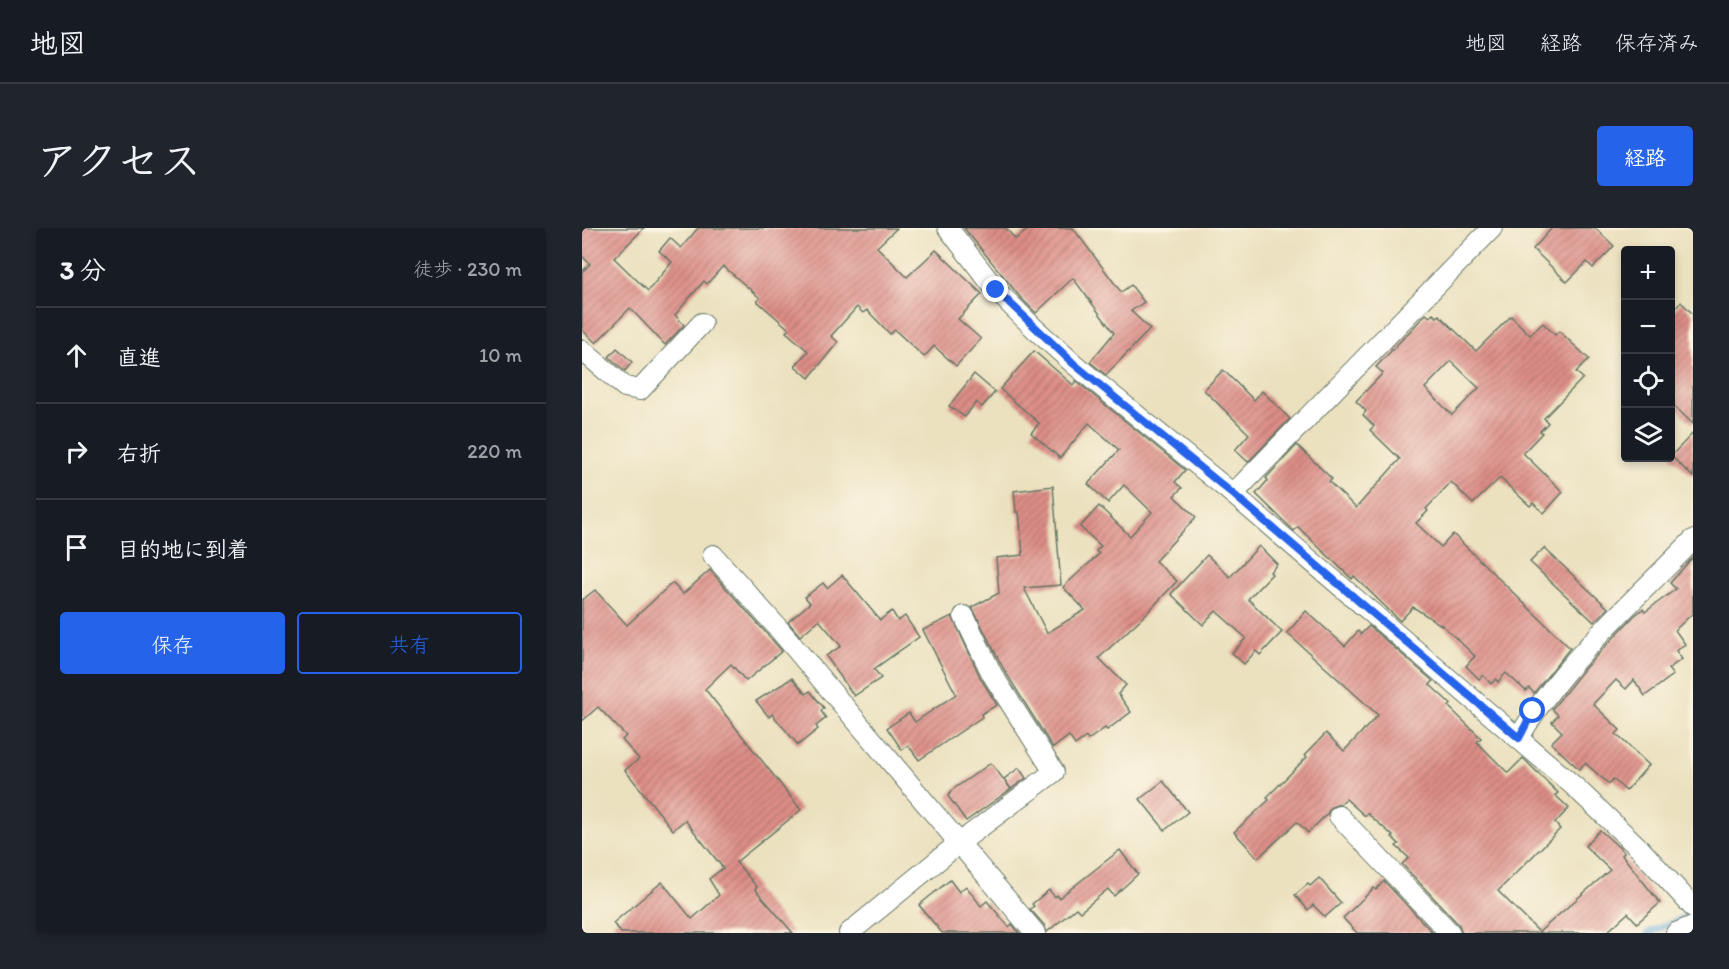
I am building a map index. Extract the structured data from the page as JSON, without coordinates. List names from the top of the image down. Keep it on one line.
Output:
{"page":{"header":"地図","nav":["地図","経路","保存済み"],"title":"アクセス","buttons":["経路",["保存","共有"]],"heading":["3 分","徒歩 · 230 m"],"map_buttons":["+","−"],"list":[["直進","10 m"],["右折","220 m"],"目的地に到着"]}}
